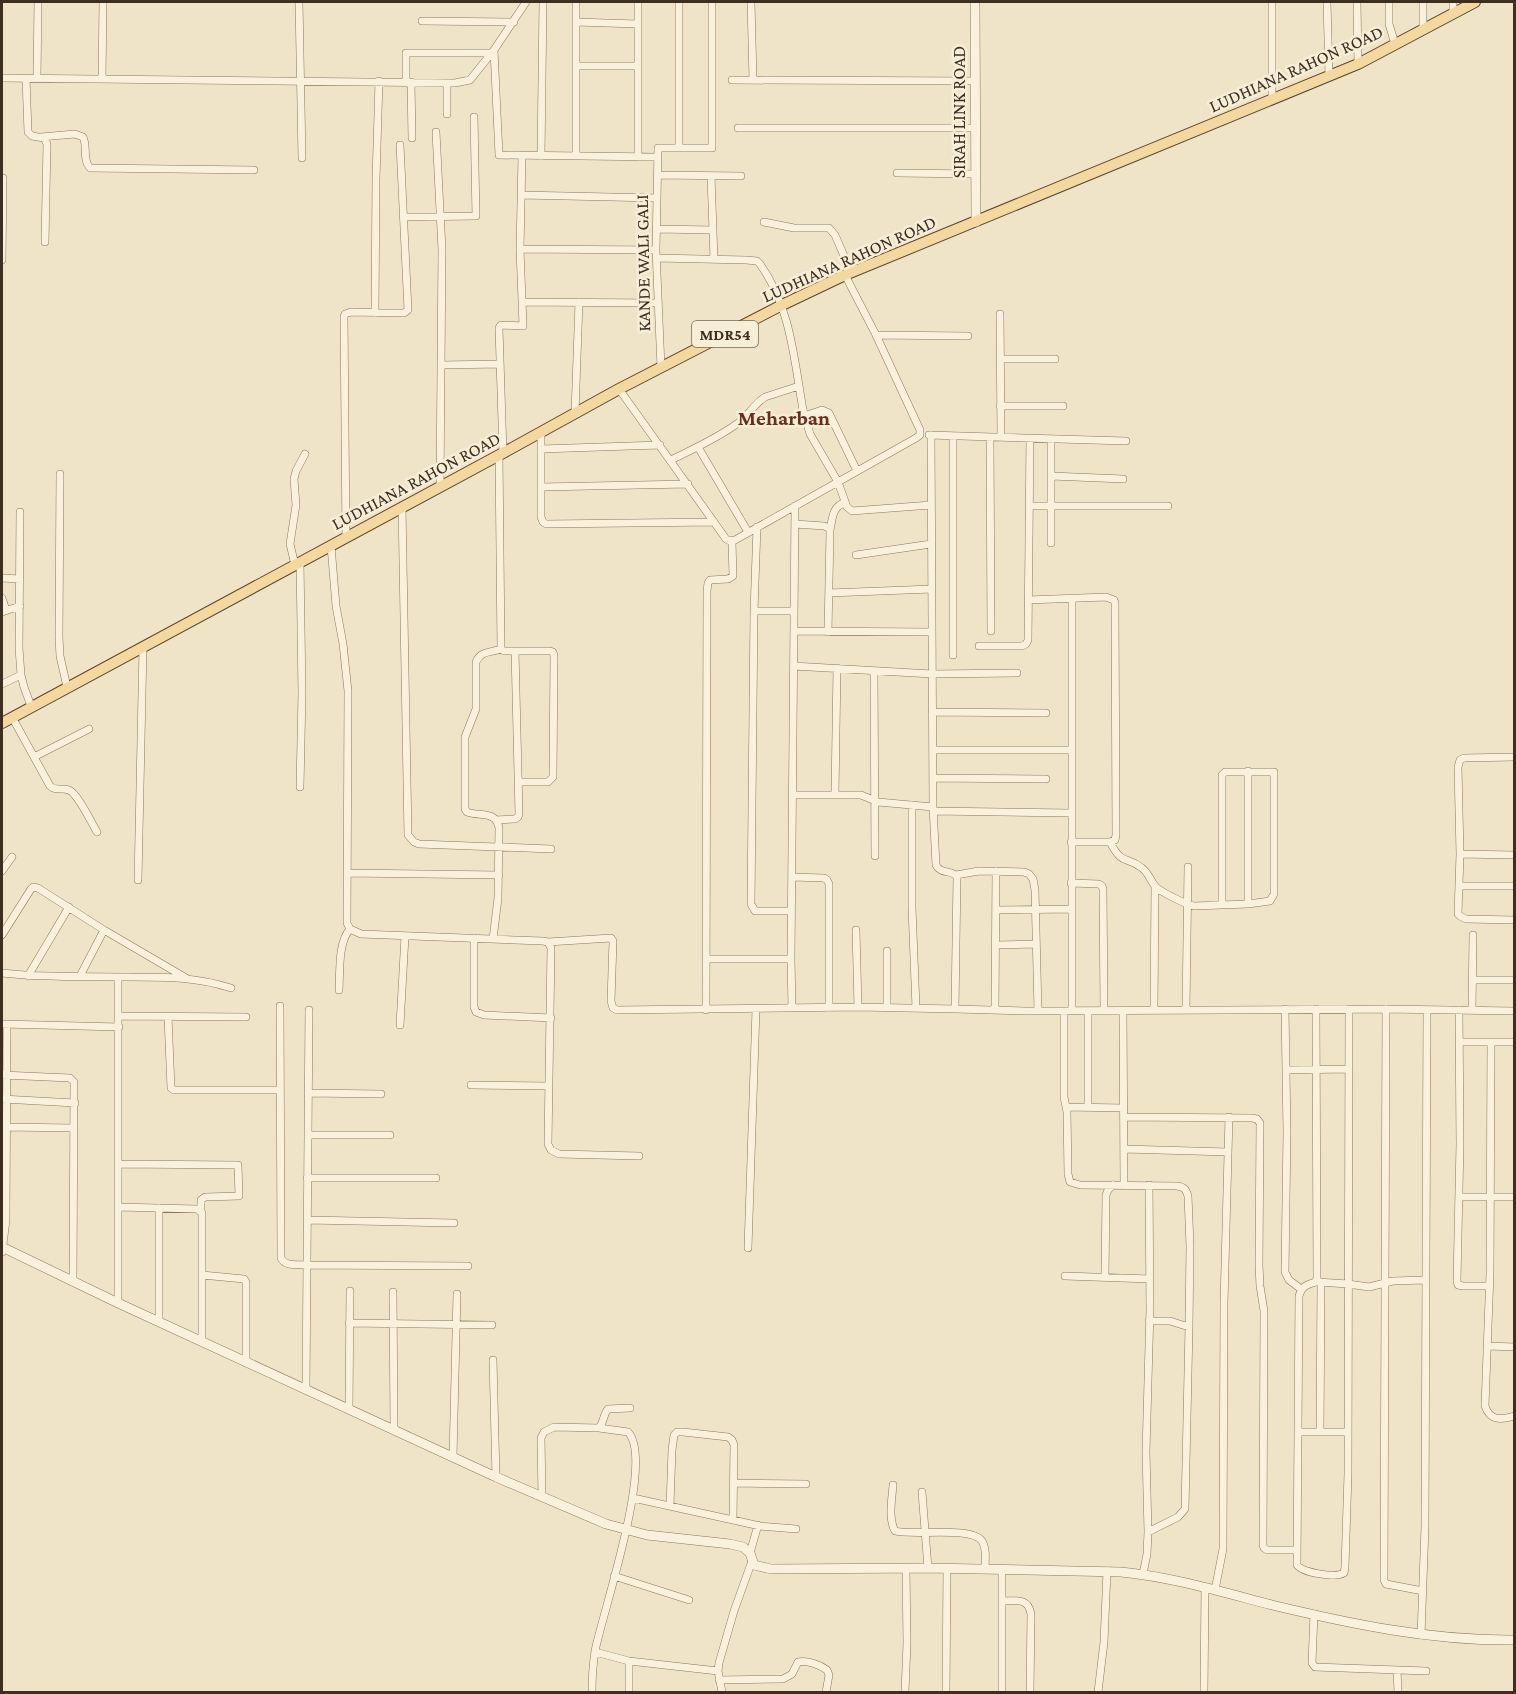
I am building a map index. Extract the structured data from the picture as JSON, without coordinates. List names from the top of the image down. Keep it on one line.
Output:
{"streets":{"main road":["LUDHIANA RAHON ROAD","MDR54"],"street":["SIRAH LINK ROAD","KANDE WALI GALI"]},"crossings":[["LUDHIANA RAHON ROAD","SIRAH LINK ROAD"],["LUDHIANA RAHON ROAD","KANDE WALI GALI"]],"districts":["Meharban"]}
